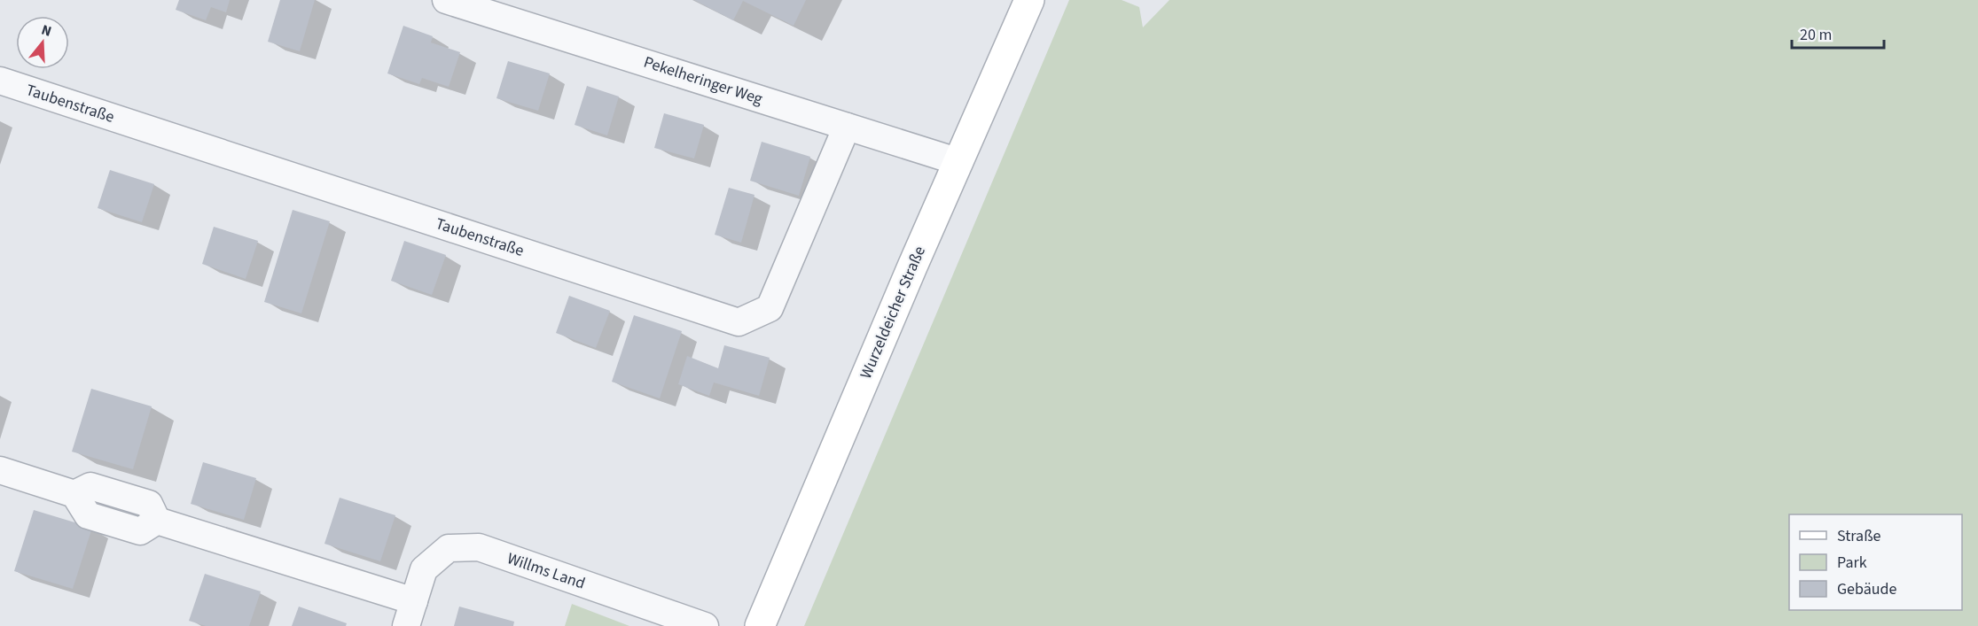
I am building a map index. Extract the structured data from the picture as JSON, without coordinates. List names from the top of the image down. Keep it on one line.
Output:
{"streets":{"main road":["Wurzeldeicher Straße"],"street":["Pekelheringer Weg","Taubenstraße","Willms Land"]},"crossings":[["Pekelheringer Weg","Taubenstraße"],["Pekelheringer Weg","Wurzeldeicher Straße"]],"legend":["Straße","Park","Gebäude"],"scale_bar":"20 m","north":"top"}
